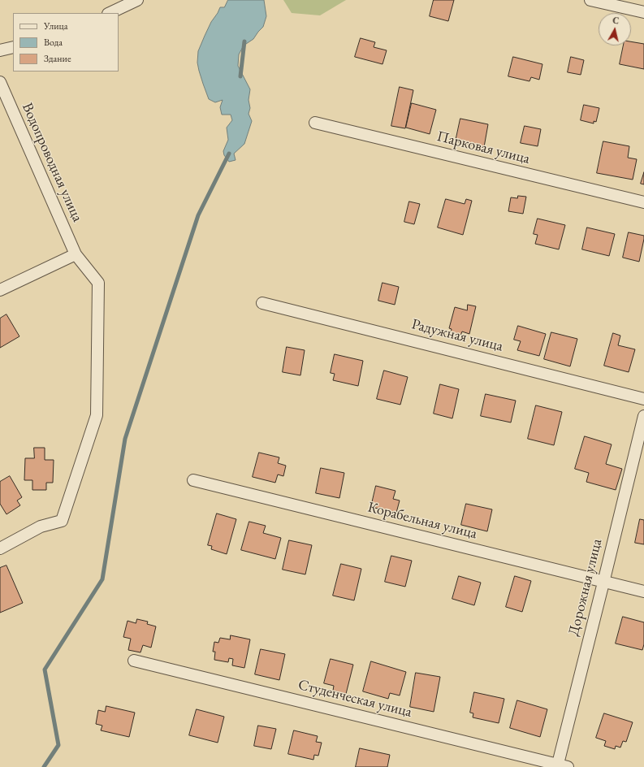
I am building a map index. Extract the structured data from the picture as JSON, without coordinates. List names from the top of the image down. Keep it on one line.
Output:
{"streets":{"street":["Парковая улица","Водопроводная улица","Радужная улица","Корабельная улица","Дорожная улица","Студенческая улица"]},"crossings":[["Корабельная улица","Дорожная улица"],["Дорожная улица","Студенческая улица"]],"legend":["Улица","Вода","Здание"],"north":"top"}
